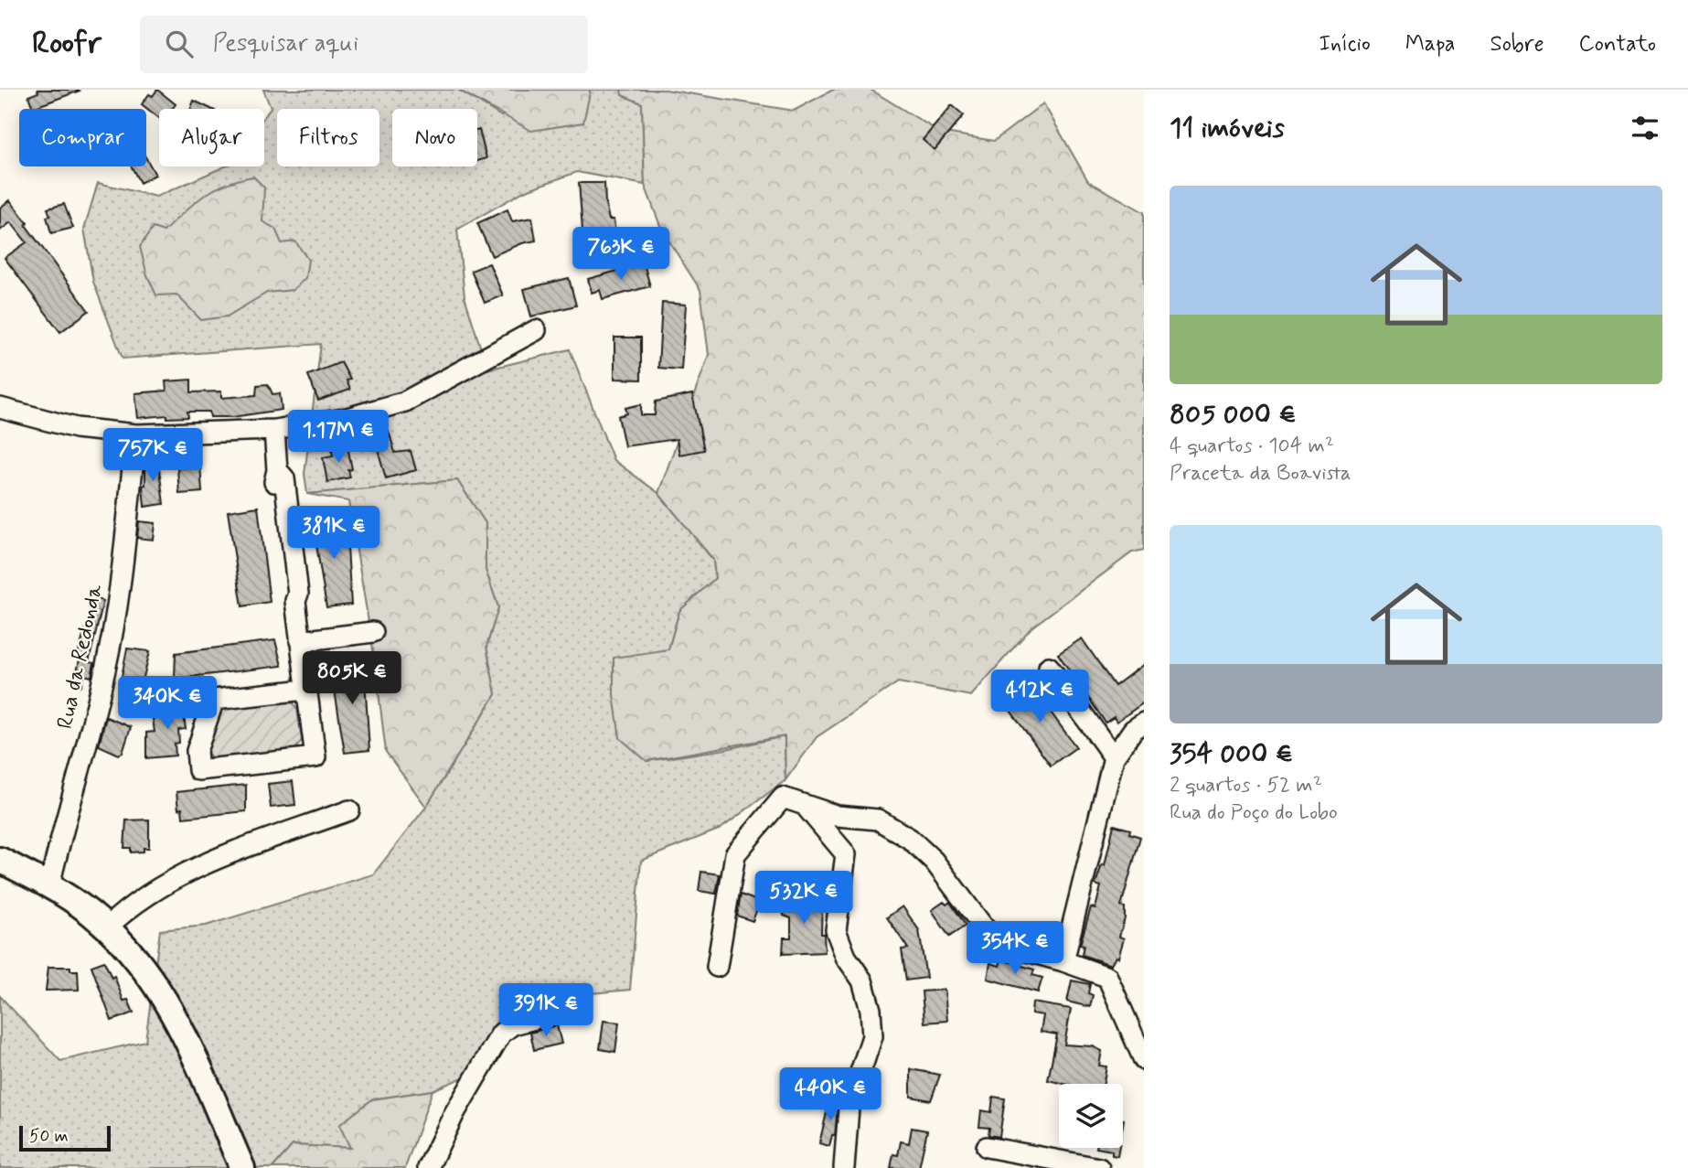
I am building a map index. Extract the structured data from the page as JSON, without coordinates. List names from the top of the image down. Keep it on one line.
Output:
{"streets":{"street":["Rua da Redonda"]},"scale_bar":"50 m","page":{"header":"Roofr","search":"Pesquisar aqui","nav":["Início","Mapa","Sobre","Contato"],"heading":"11 imóveis","chip":["Comprar","Alugar","Filtros","Novo"],"list":[{"name":"805 000 €","note":"4 quartos · 104 m² · Praceta da Boavista"},{"name":"354 000 €","note":"2 quartos · 52 m² · Rua do Poço do Lobo"}],"price":["763K €","1.17M €","757K €","381K €","805K €","412K €","340K €","532K €","354K €","391K €","440K €"],"scale":"50 m"}}
